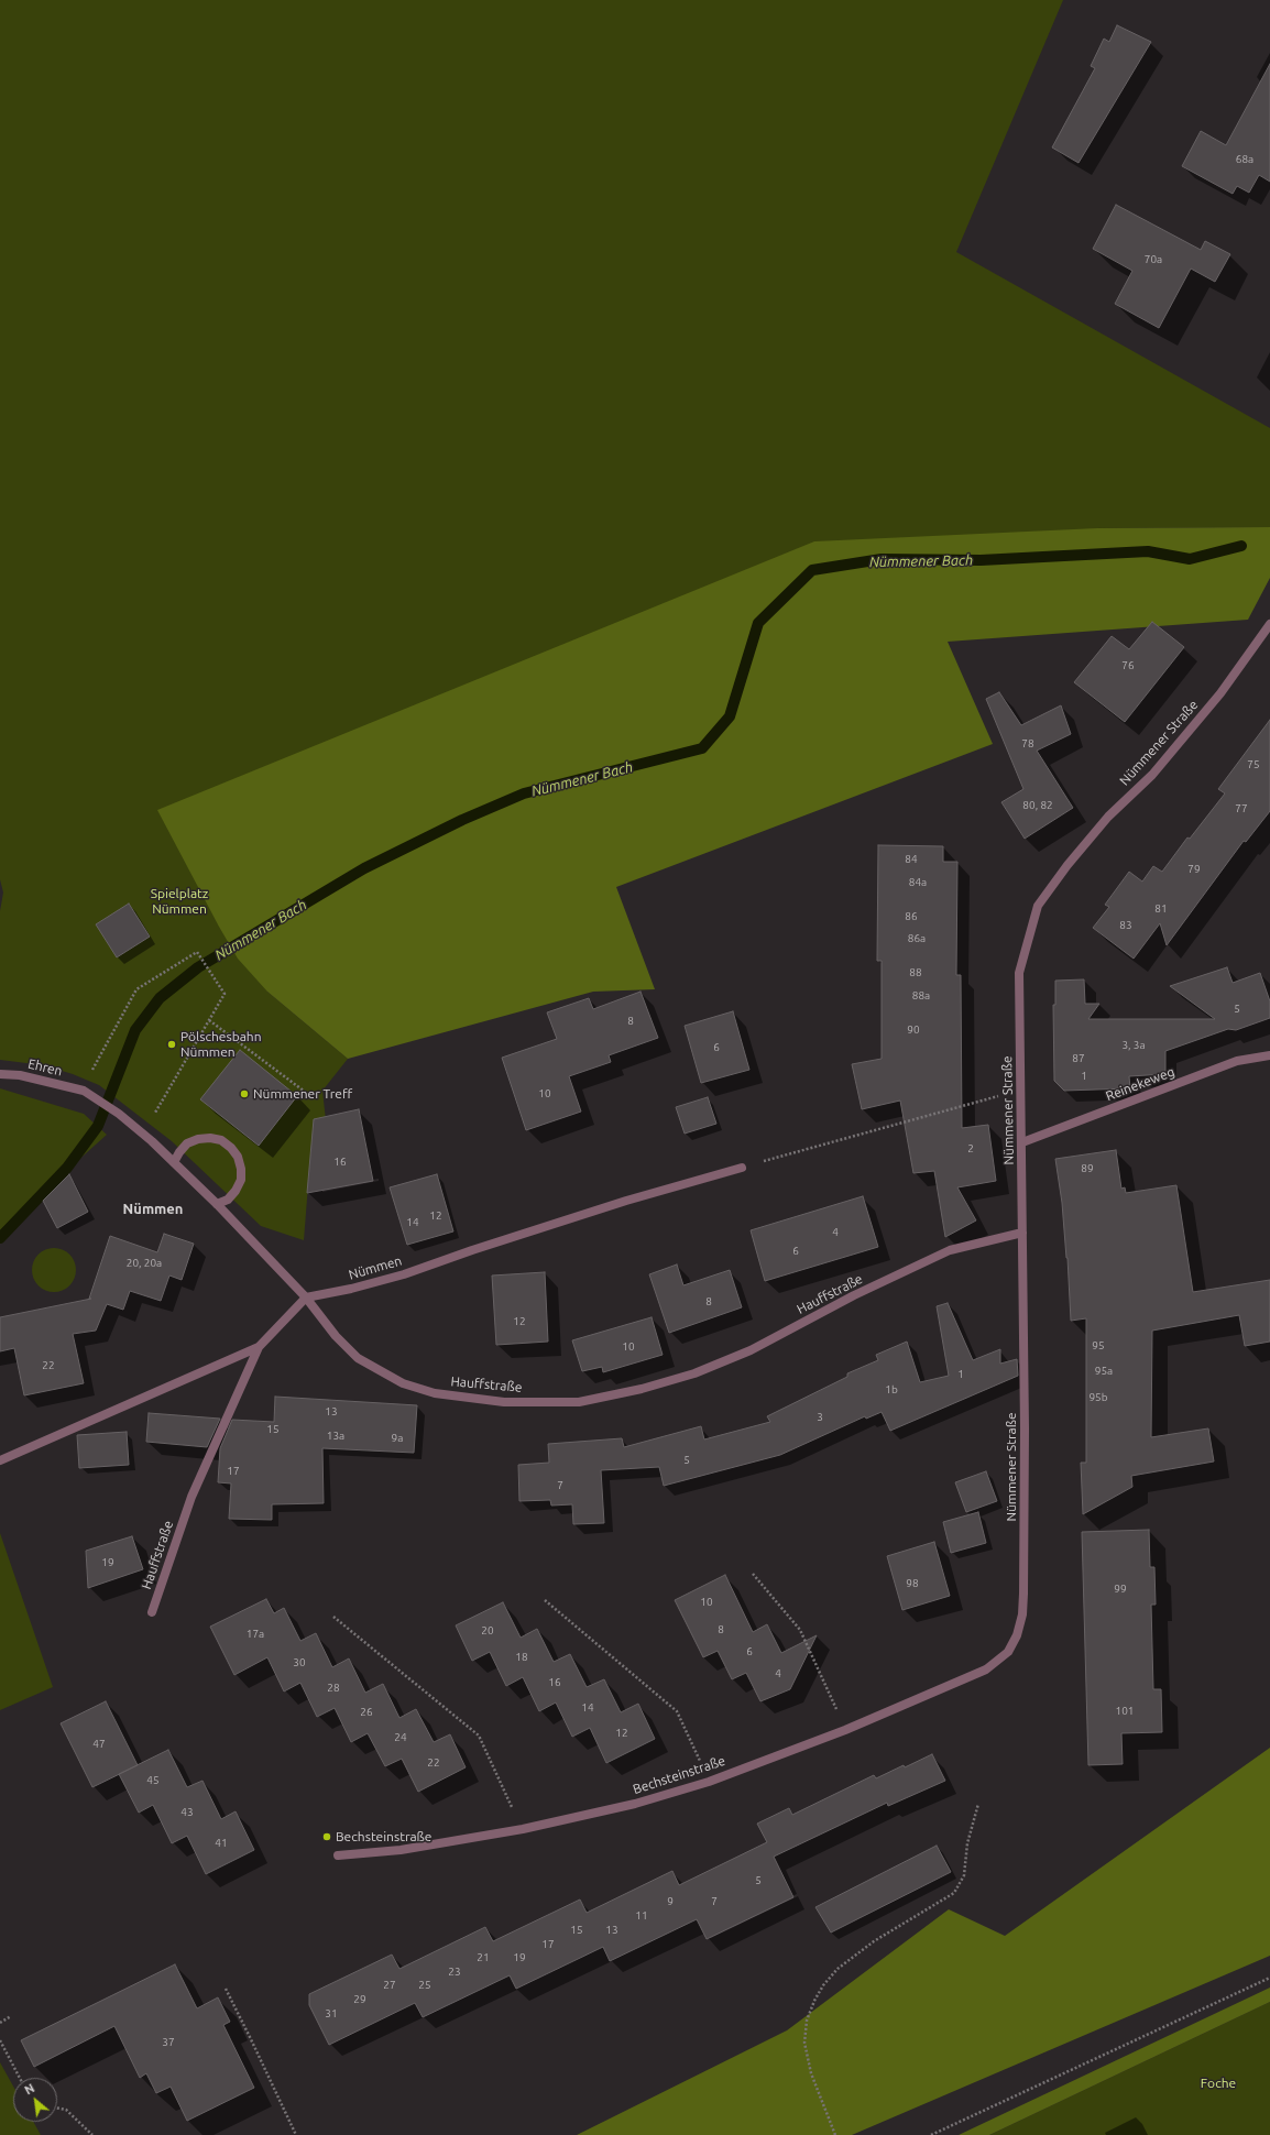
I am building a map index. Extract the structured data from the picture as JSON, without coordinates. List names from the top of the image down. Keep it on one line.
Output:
{"streets":{"street":["Nümmener Straße","Ehren","Reinekeweg","Nümmen","Hauffstraße","Bechsteinstraße"]},"crossings":[["Nümmener Straße","Reinekeweg"],["Nümmener Straße","Hauffstraße"],["Nümmener Straße","Bechsteinstraße"],["Nümmen","Hauffstraße"]],"districts":["Nümmen"],"water":["Nümmener Bach"],"parks":["Spielplatz Nümmen","Foche"],"places":["Pölschesbahn Nümmen","Nümmener Treff","Bechsteinstraße"],"house_numbers":["68a","70a","76","78","75","80, 82","77","84","79","84a","81","86","83","86a","88","88a","5","8","90","3, 3a","6","87","1","10","2","16","89","12","14","4","6","20, 20a","8","12","95","10","22","95a","1","1b","95b","13","3","15","13a","9a","5","17","7","19","98","99","10","8","20","17a","6","18","30","4","16","28","14","101","26","12","24","47","22","45","43","41","5","9","7","11","15","13","17","21","19","23","27","25","29","31","37"],"north":"top left"}
